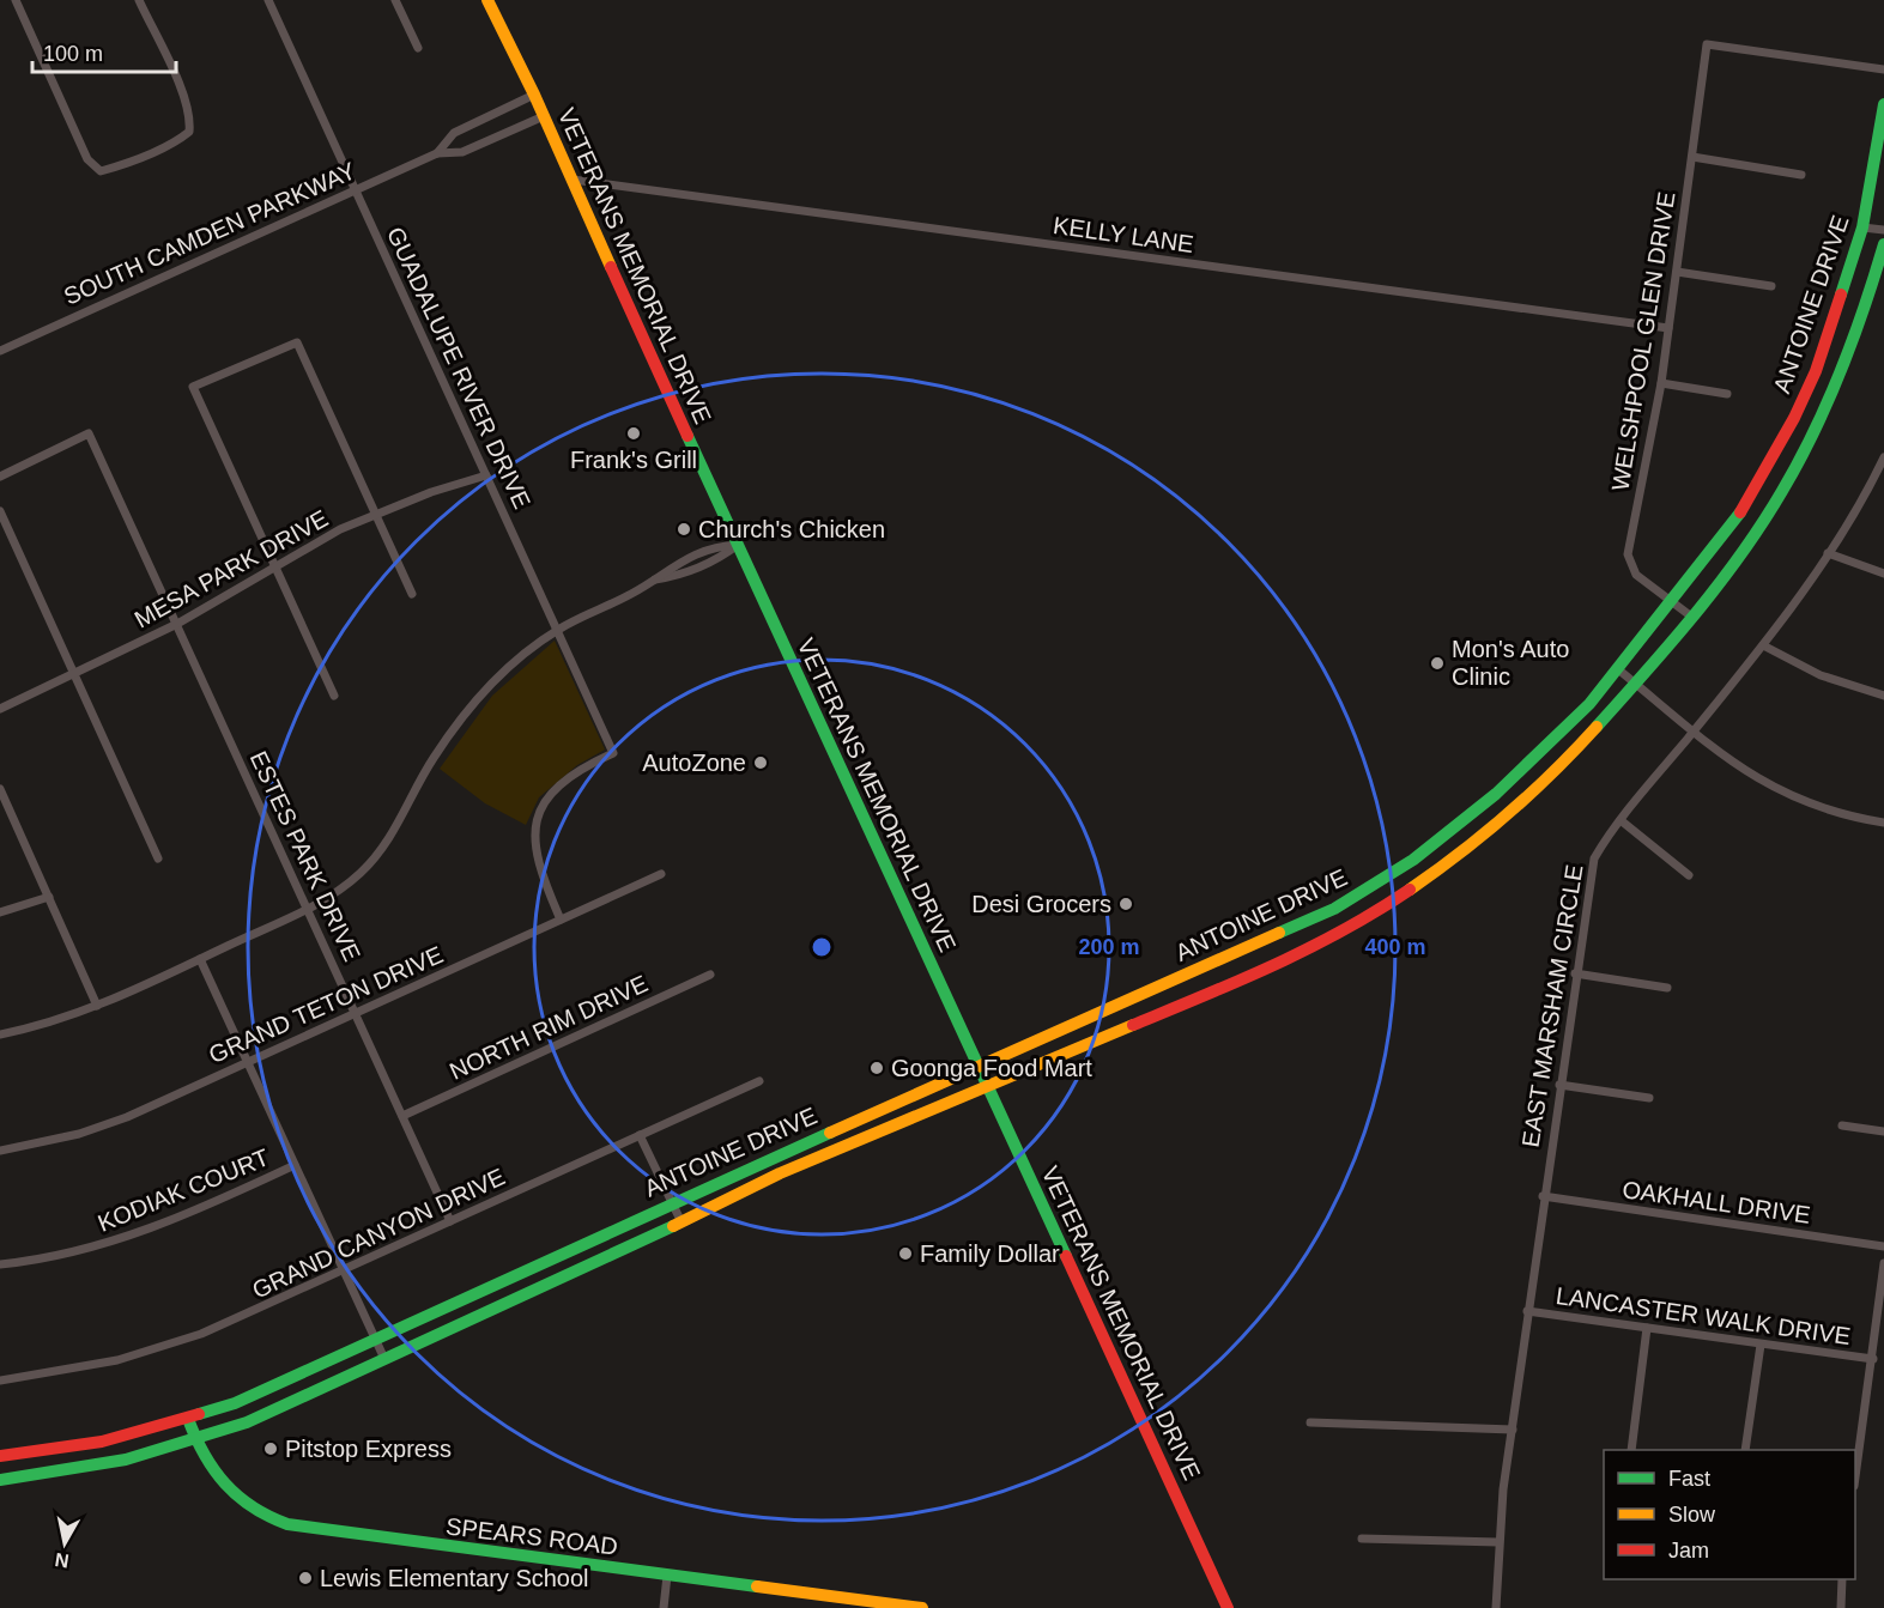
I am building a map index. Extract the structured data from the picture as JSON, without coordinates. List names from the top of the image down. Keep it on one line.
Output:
{"streets":{"main road":["VETERANS MEMORIAL DRIVE","ANTOINE DRIVE","SPEARS ROAD"],"street":["SOUTH CAMDEN PARKWAY","KELLY LANE","WELSHPOOL GLEN DRIVE","GUADALUPE RIVER DRIVE","MESA PARK DRIVE","ESTES PARK DRIVE","GRAND TETON DRIVE","EAST MARSHAM CIRCLE","NORTH RIM DRIVE","KODIAK COURT","OAKHALL DRIVE","GRAND CANYON DRIVE","LANCASTER WALK DRIVE"]},"crossings":[["SOUTH CAMDEN PARKWAY","VETERANS MEMORIAL DRIVE"],["SOUTH CAMDEN PARKWAY","GUADALUPE RIVER DRIVE"],["KELLY LANE","VETERANS MEMORIAL DRIVE"],["KELLY LANE","WELSHPOOL GLEN DRIVE"],["VETERANS MEMORIAL DRIVE","ANTOINE DRIVE"],["ANTOINE DRIVE","WELSHPOOL GLEN DRIVE"],["ANTOINE DRIVE","SPEARS ROAD"],["GUADALUPE RIVER DRIVE","MESA PARK DRIVE"],["GUADALUPE RIVER DRIVE","GRAND TETON DRIVE"],["MESA PARK DRIVE","ESTES PARK DRIVE"],["ESTES PARK DRIVE","GRAND TETON DRIVE"],["ESTES PARK DRIVE","NORTH RIM DRIVE"],["ESTES PARK DRIVE","GRAND CANYON DRIVE"],["EAST MARSHAM CIRCLE","OAKHALL DRIVE"],["EAST MARSHAM CIRCLE","LANCASTER WALK DRIVE"]],"places":["Frank's Grill","Church's Chicken","Mon's Auto Clinic","AutoZone","Desi Grocers","Goonga Food Mart","Family Dollar","Pitstop Express","Lewis Elementary School"],"legend":["Fast","Slow","Jam"],"scale_bar":"100 m","north":"bottom","rings":["200 m","400 m"]}
